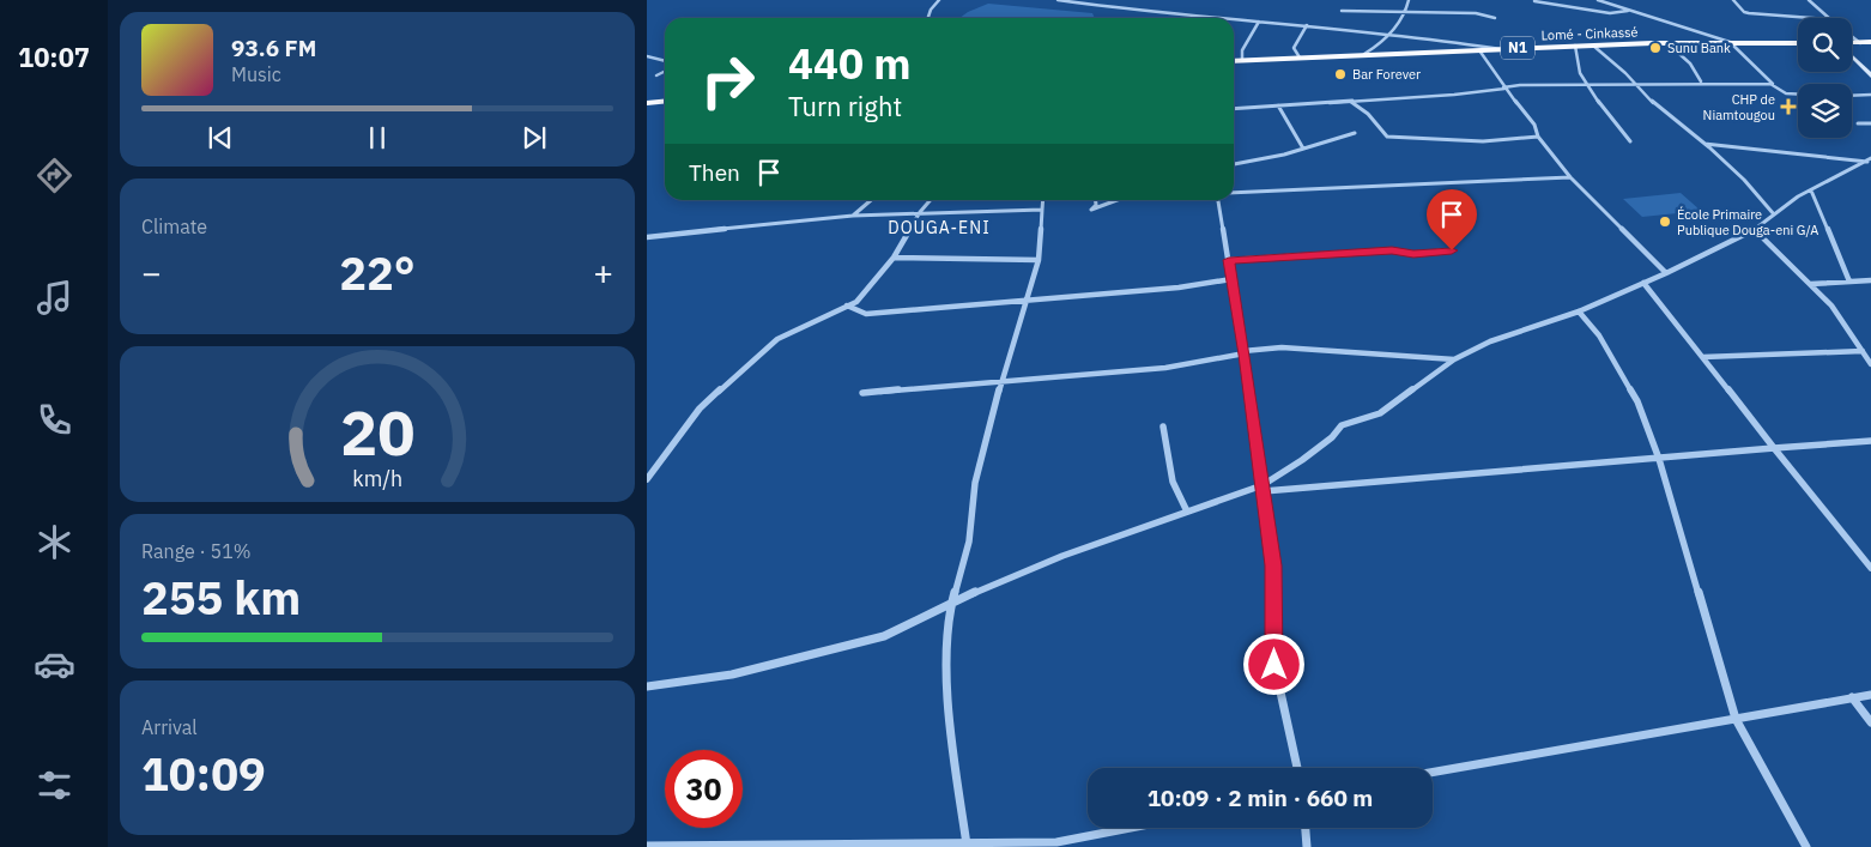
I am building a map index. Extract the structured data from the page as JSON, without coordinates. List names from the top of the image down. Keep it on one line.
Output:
{"streets":{"highway":["Lomé - Cinkassé","N1"]},"districts":["DOUGA-ENI"],"places":{"other":["Sunu Bank","Bar Forever","École Primaire Publique Douga-eni G/A"],"health":["CHP de Niamtougou"]},"page":{"tabs":"10:07","turn":["440 m","Turn right"],"song":["93.6 FM","Music"],"then":"Then","tile":["Climate",["Range · 51%","255 km"],["Arrival","10:09"]],"heat":["−","22°","+"],"limit":"30","trip":"10:09 · 2 min · 660 m","gauge":["20","km/h"]}}
